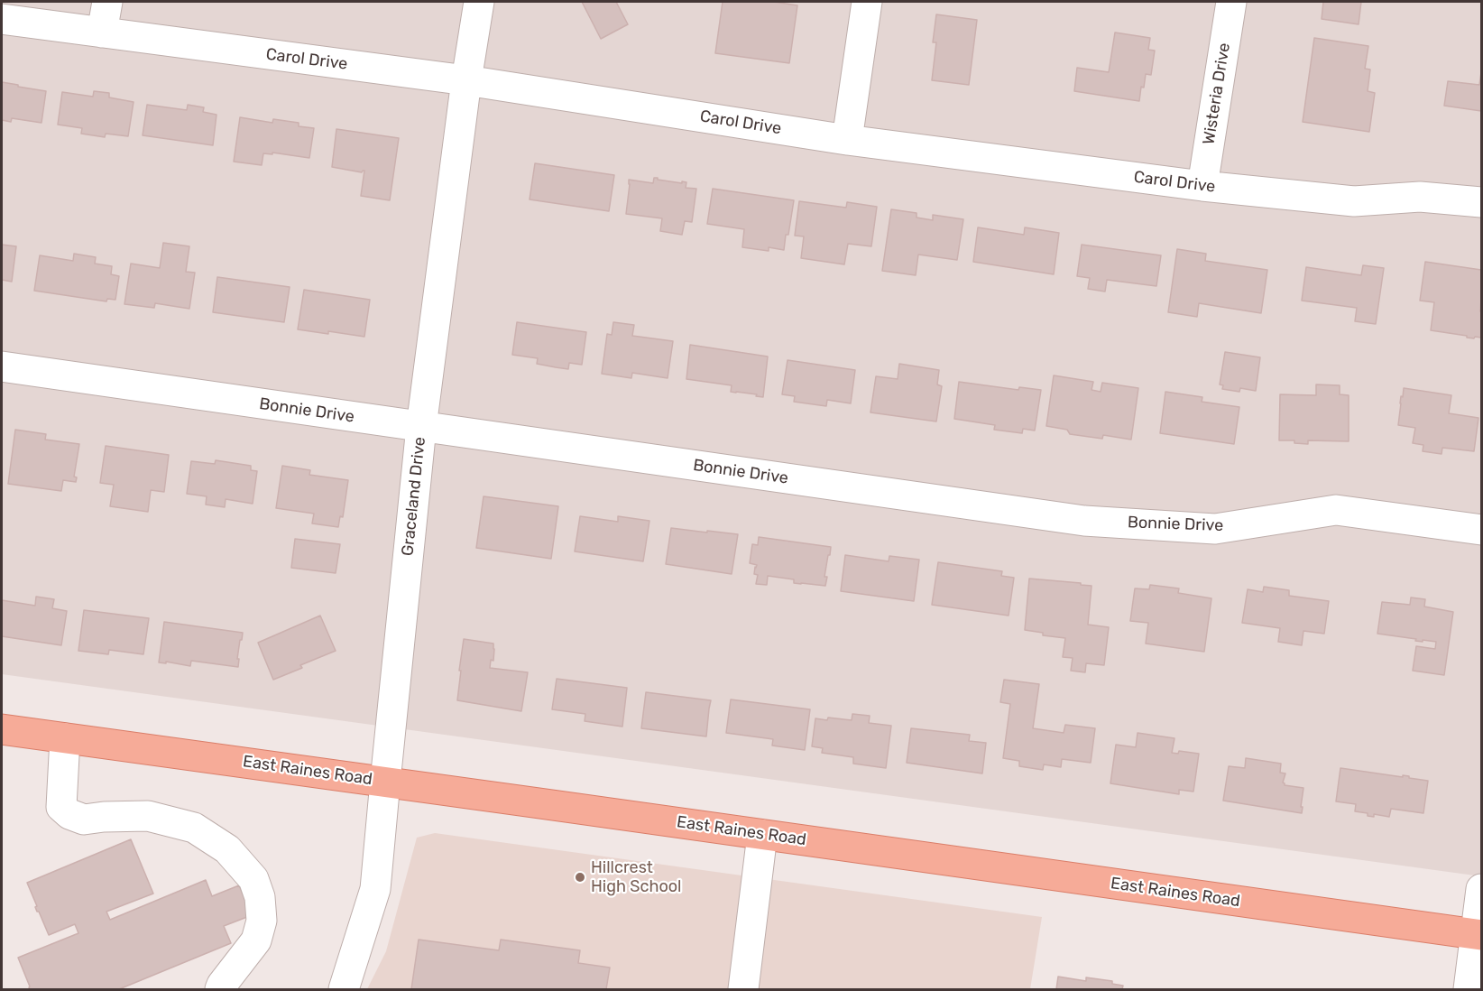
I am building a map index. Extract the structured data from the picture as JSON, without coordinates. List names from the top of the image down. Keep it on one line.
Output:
{"streets":{"main road":["East Raines Road"],"street":["Carol Drive","Wisteria Drive","Bonnie Drive","Graceland Drive"]},"crossings":[["Carol Drive","Wisteria Drive"],["Carol Drive","Graceland Drive"],["Bonnie Drive","Graceland Drive"],["Graceland Drive","East Raines Road"]],"places":["Hillcrest High School"]}
